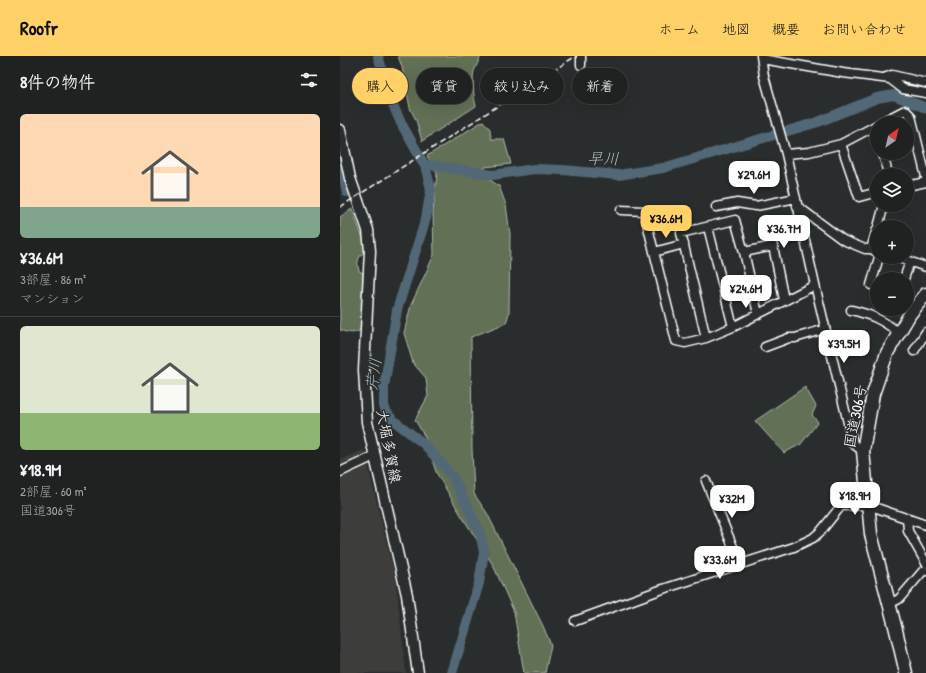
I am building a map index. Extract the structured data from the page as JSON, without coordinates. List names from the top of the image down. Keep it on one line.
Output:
{"streets":{"highway":["国道306号"],"main road":["大堀多賀線"]},"water":["早川","芹川"],"north":"top right","page":{"header":"Roofr","nav":["ホーム","地図","概要","お問い合わせ"],"heading":"8件の物件","chip":["購入","賃貸","絞り込み","新着"],"list":[{"name":"¥36.6M","note":"3部屋 · 86 m² · マンション"},{"name":"¥18.9M","note":"2部屋 · 60 m² · 国道306号"}],"map_buttons":["+","−"],"price":["¥29.6M","¥36.6M","¥36.7M","¥24.6M","¥39.5M","¥18.9M","¥32M","¥33.6M"]}}
